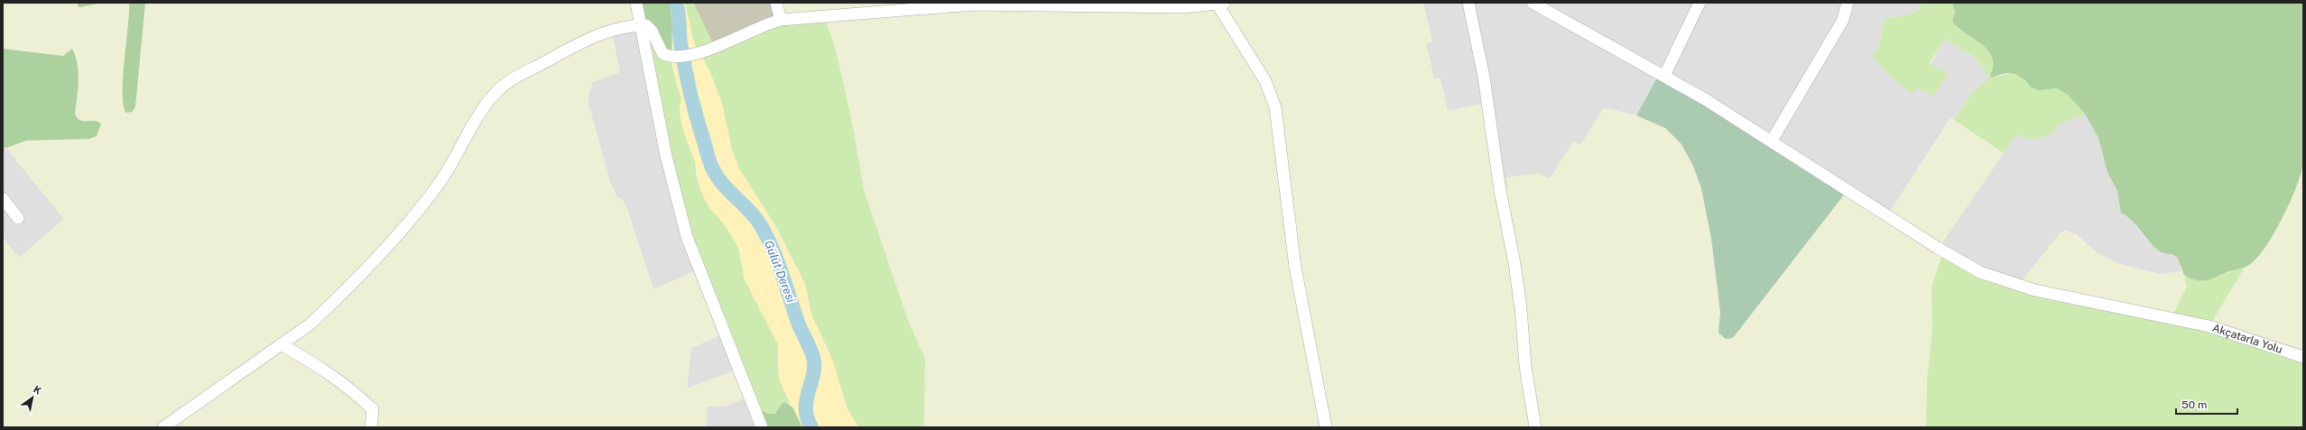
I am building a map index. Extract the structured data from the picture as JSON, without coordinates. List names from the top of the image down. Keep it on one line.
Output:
{"streets":{"street":["Akçatarla Yolu"]},"water":["Gülüt Deresi"],"scale_bar":"50 m","north":"top right"}
